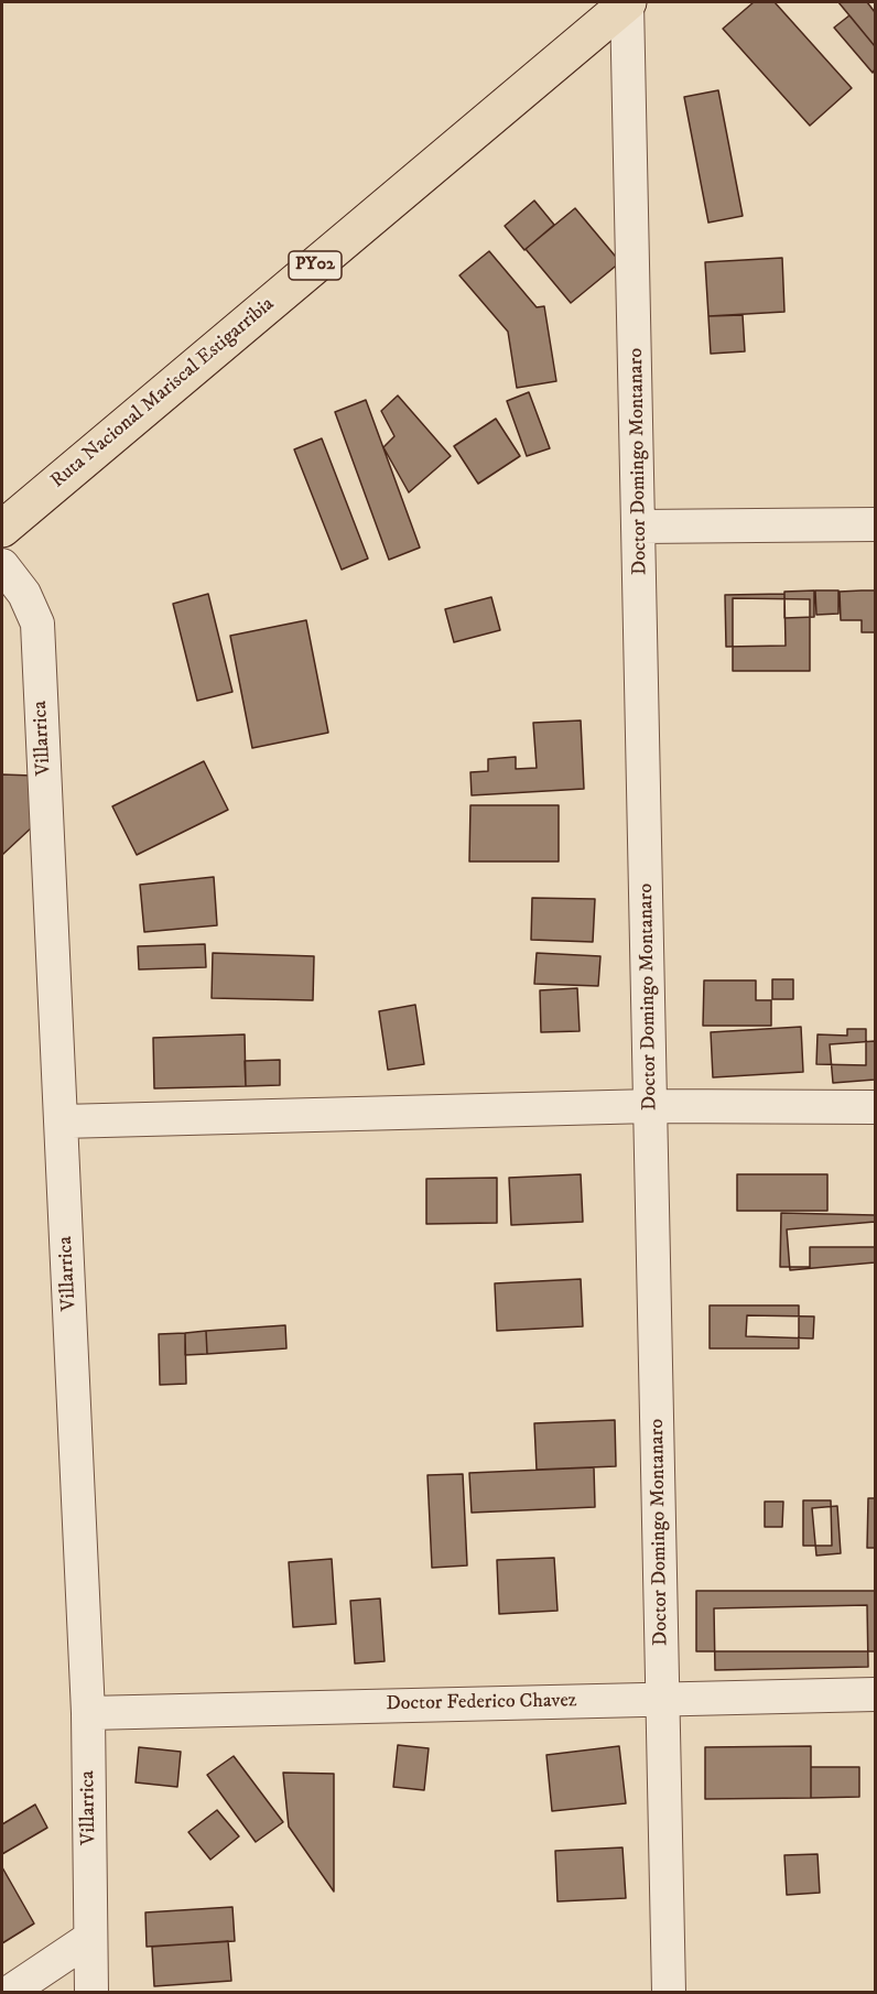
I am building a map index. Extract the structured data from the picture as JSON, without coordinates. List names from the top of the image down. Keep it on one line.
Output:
{"streets":{"main road":["PY02","Ruta Nacional Mariscal Estigarribia"],"street":["Doctor Domingo Montanaro","Villarrica","Doctor Federico Chavez"]},"crossings":[["Ruta Nacional Mariscal Estigarribia","Doctor Domingo Montanaro"],["Doctor Domingo Montanaro","Doctor Federico Chavez"],["Villarrica","Doctor Federico Chavez"]]}
